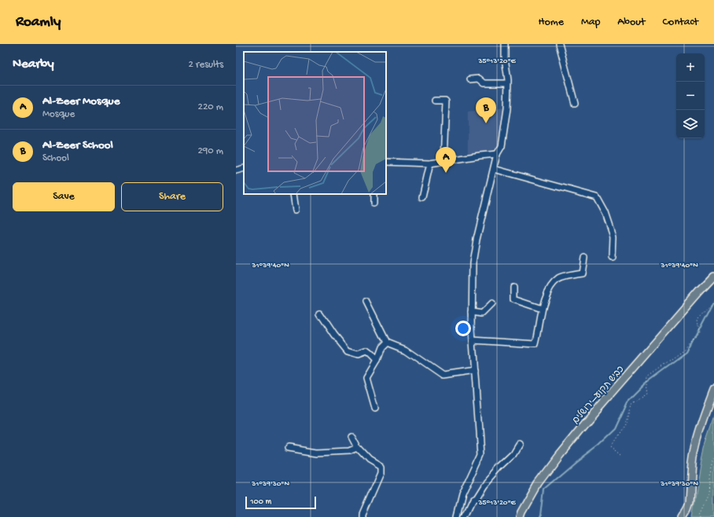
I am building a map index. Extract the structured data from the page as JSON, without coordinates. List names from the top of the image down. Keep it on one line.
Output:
{"streets":{"main road":["כביש תקוע–ירושלים"]},"scale_bar":"100 m","page":{"header":"Roamly","nav":["Home","Map","About","Contact"],"heading":["Nearby","2 results"],"map_buttons":["+","−"],"list":[{"mark":"A","name":"Al-Zeer Mosque","note":"Mosque","value":"220 m"},{"mark":"B","name":"Al-Zeer School","note":"School","value":"290 m"}],"pins":["B","A"],"buttons":["Save","Share"],"scale":"100 m"},"coordinates":["35°13'20\"E","31°39'40\"N","31°39'30\"N"]}
